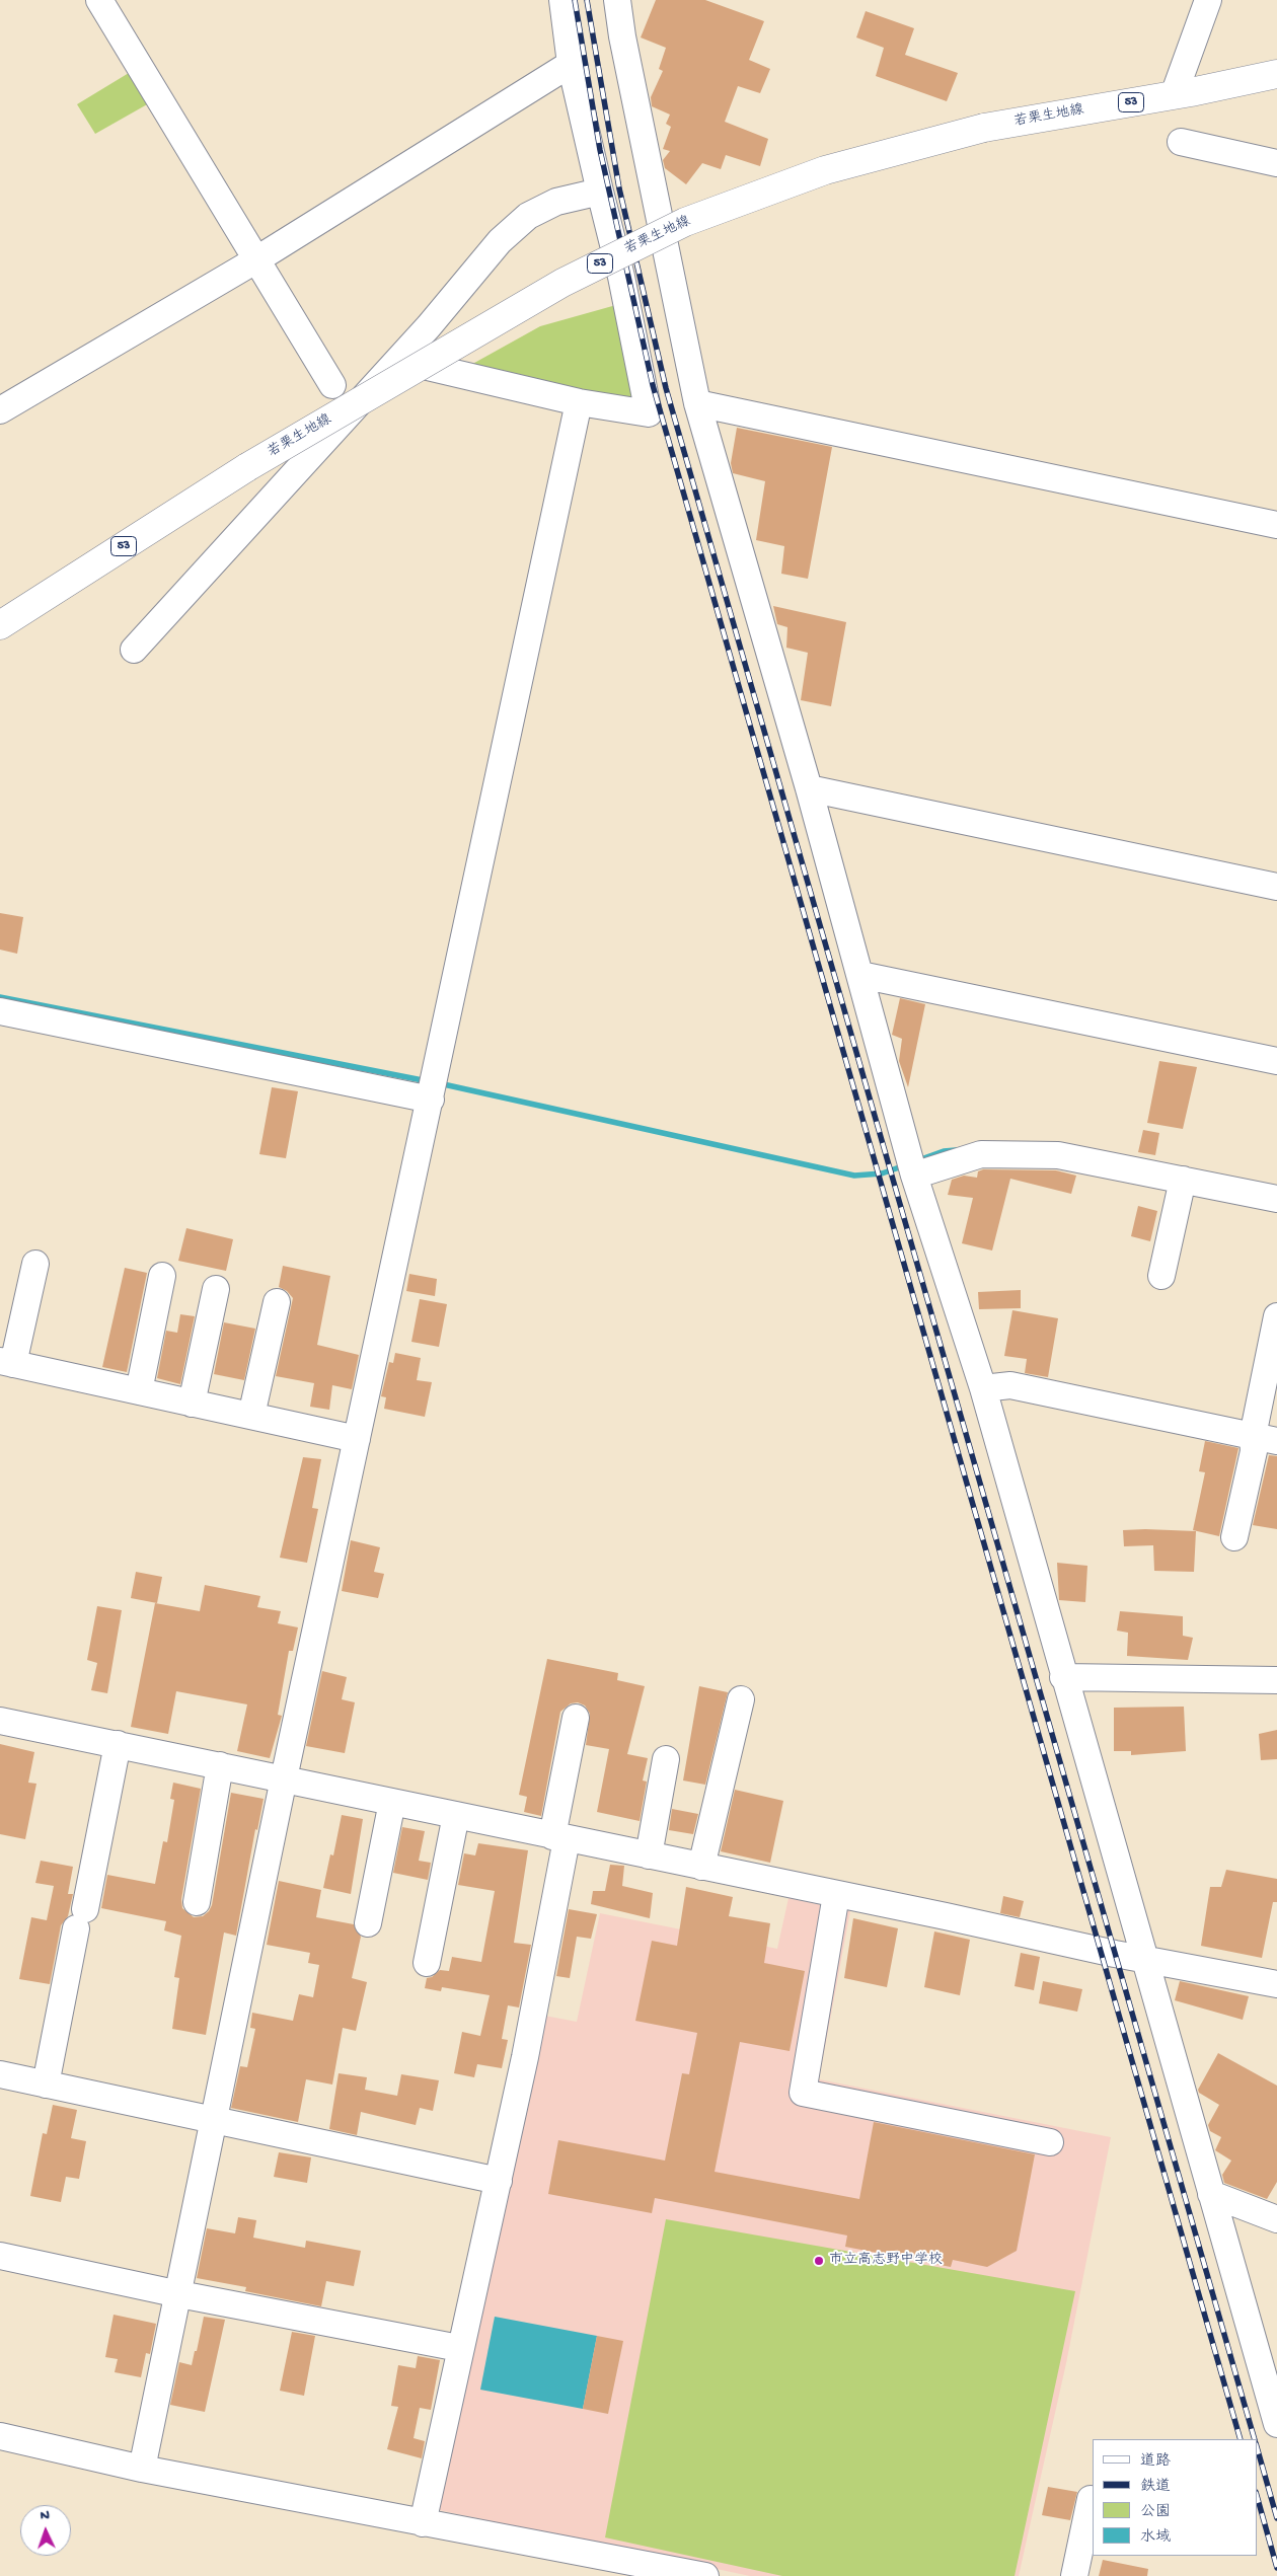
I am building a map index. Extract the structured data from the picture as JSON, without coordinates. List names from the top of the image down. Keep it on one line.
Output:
{"streets":{"main road":["53","若栗生地線"]},"places":["市立高志野中学校"],"legend":["道路","鉄道","公園","水域"],"north":"top"}
